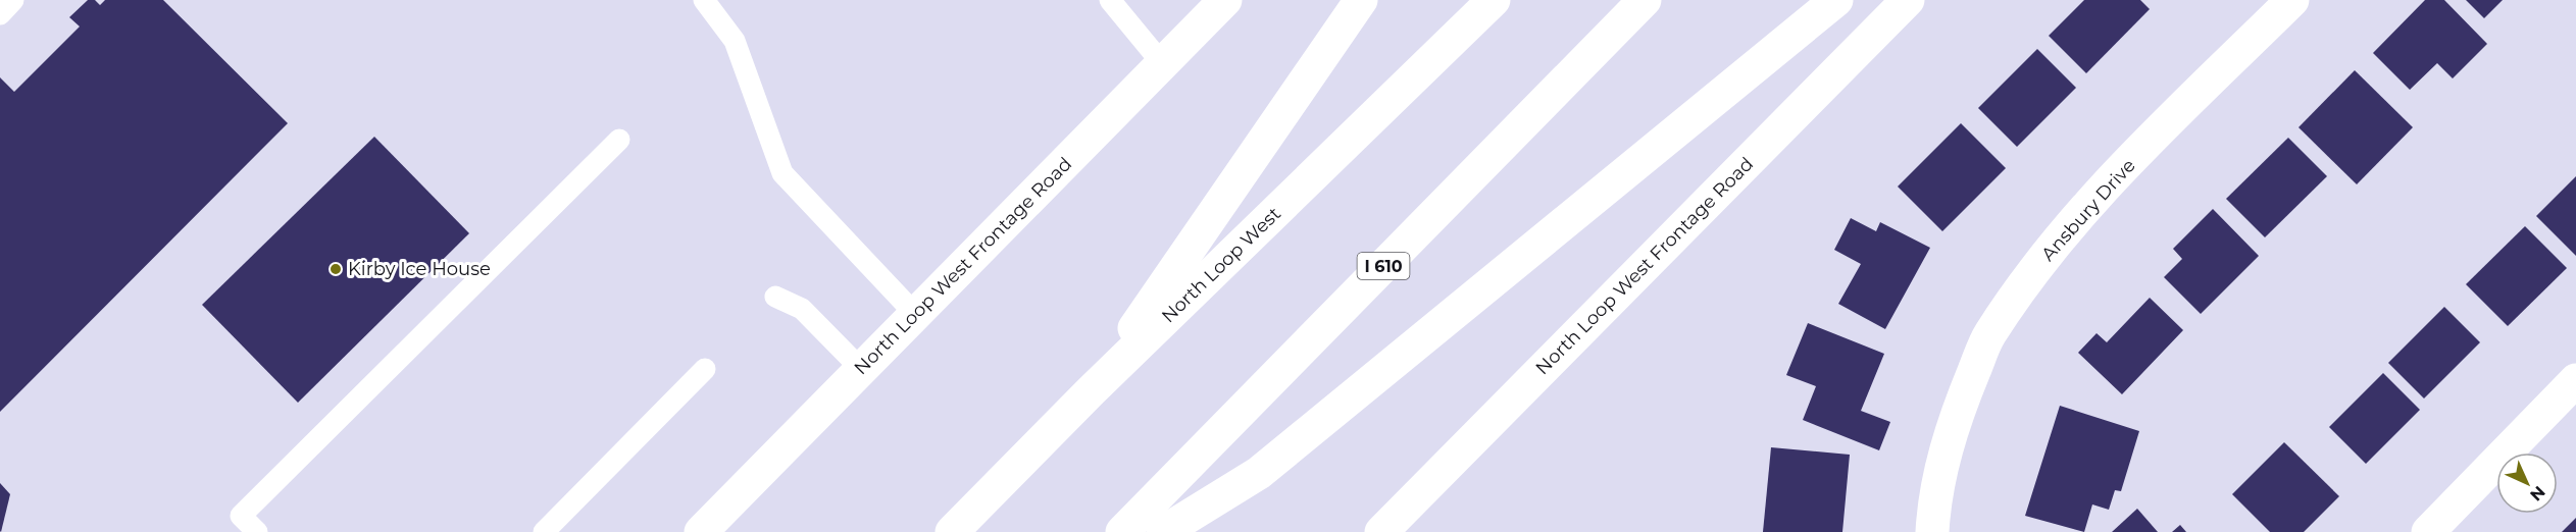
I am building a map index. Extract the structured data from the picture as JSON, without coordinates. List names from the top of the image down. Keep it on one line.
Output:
{"streets":{"main road":["Ansbury Drive","North Loop West","North Loop West Frontage Road","I 610"]},"places":["Kirby Ice House"],"north":"bottom right"}
